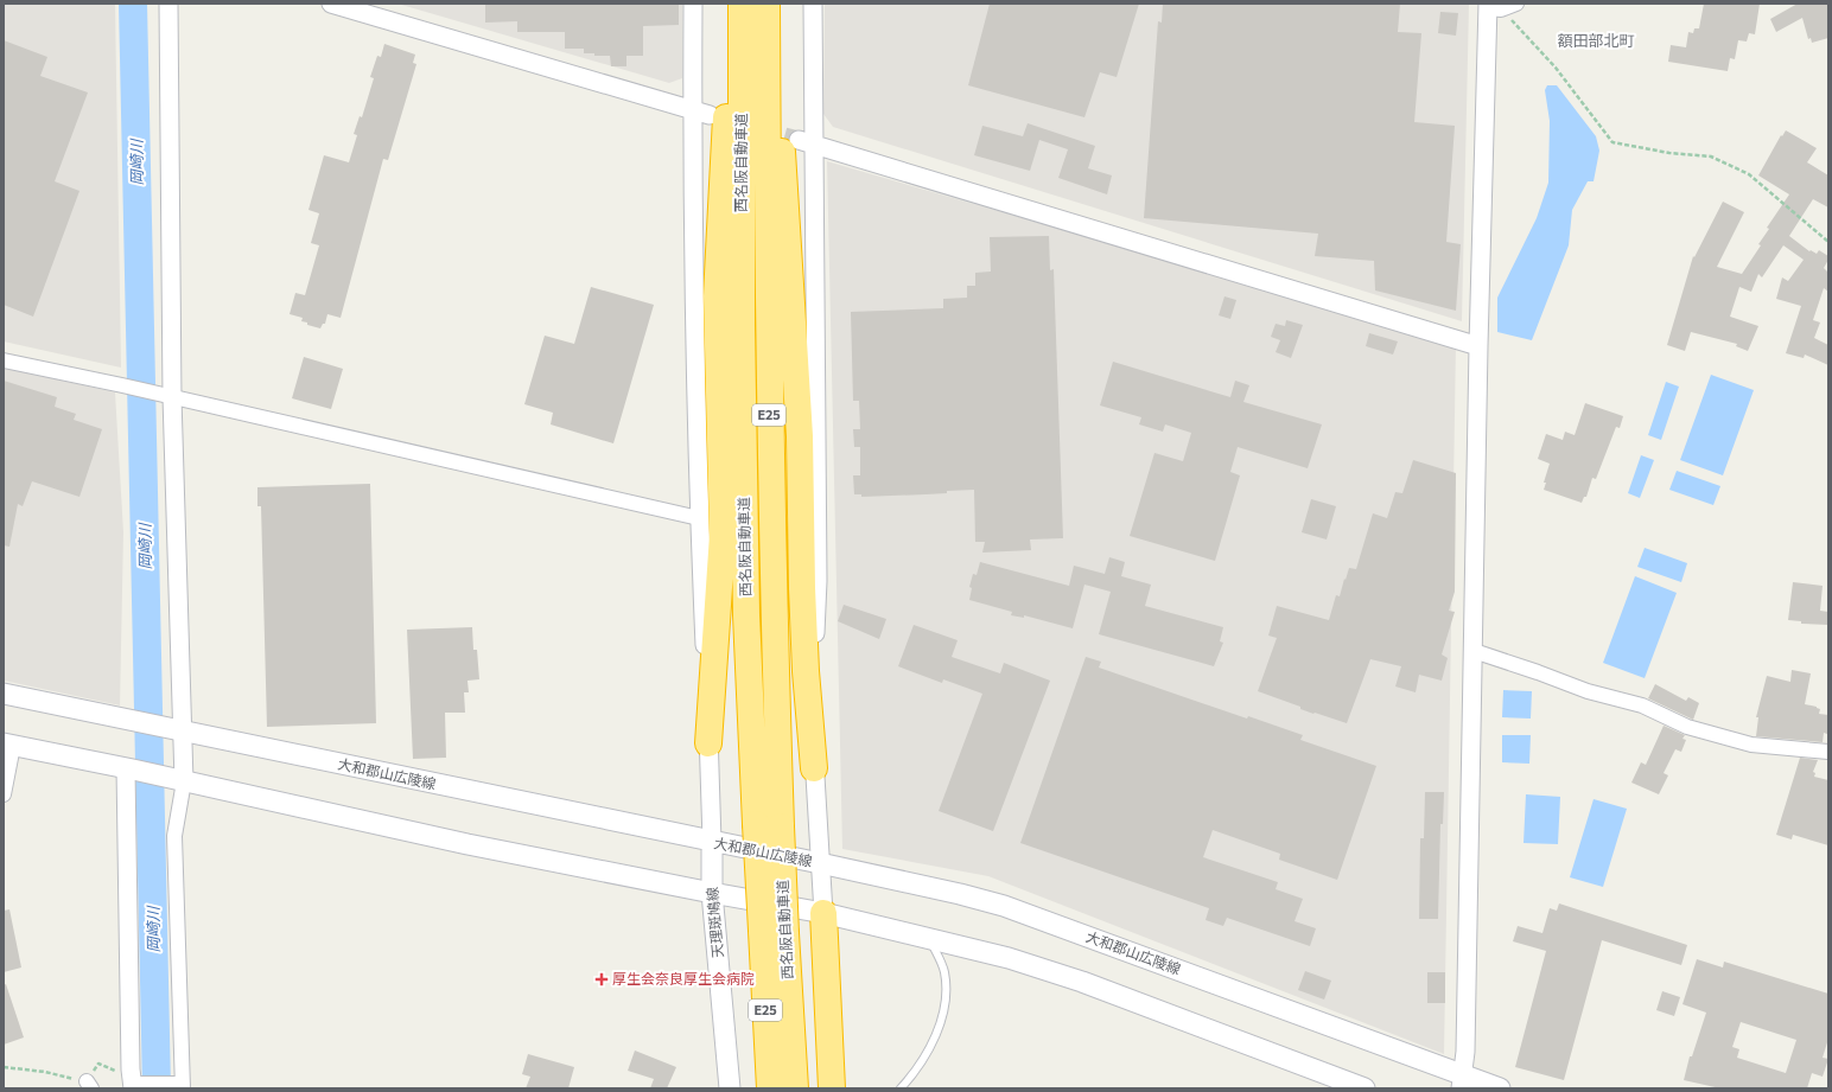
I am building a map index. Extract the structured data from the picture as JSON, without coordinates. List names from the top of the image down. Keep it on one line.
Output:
{"streets":{"highway":["西名阪自動車道","E25"],"main road":["大和郡山広陵線","天理斑鳩線"]},"crossings":[["大和郡山広陵線","天理斑鳩線"]],"districts":["額田部北町"],"water":["岡崎川"],"places":{"health":["厚生会奈良厚生会病院"]}}
